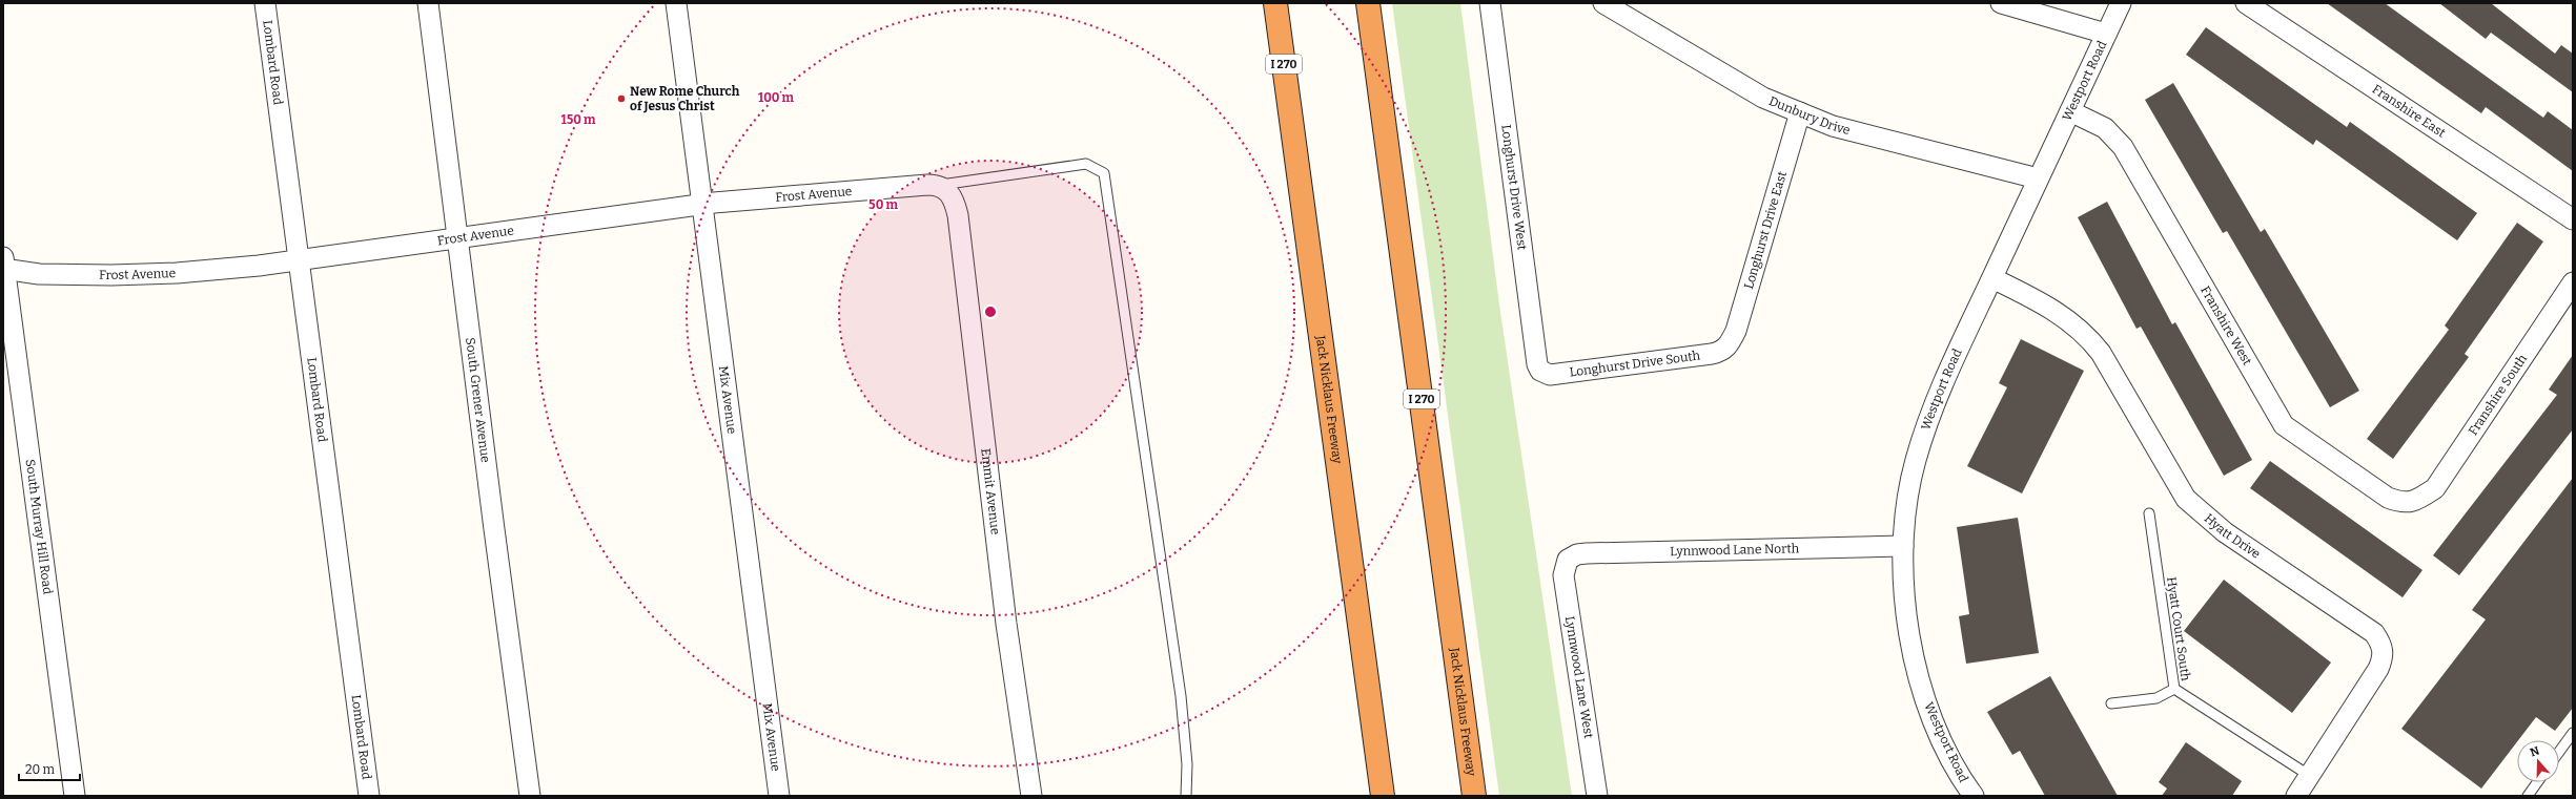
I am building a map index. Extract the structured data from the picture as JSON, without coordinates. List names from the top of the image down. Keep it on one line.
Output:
{"streets":{"highway":["I 270","Jack Nicklaus Freeway"],"street":["Lombard Road","Westport Road","Franshire East","Dunbury Drive","Longhurst Drive West","Frost Avenue","Longhurst Drive East","Franshire West","Longhurst Drive South","Franshire South","South Grener Avenue","Mix Avenue","Emmit Avenue","South Murray Hill Road","Hyatt Drive","Lynnwood Lane North","Lynnwood Lane West"],"lane":["Hyatt Court South"]},"crossings":[["Lombard Road","Frost Avenue"],["Westport Road","Dunbury Drive"],["Westport Road","Franshire West"],["Westport Road","Hyatt Drive"],["Westport Road","Lynnwood Lane North"],["Dunbury Drive","Longhurst Drive East"],["Longhurst Drive West","Longhurst Drive South"],["Frost Avenue","South Grener Avenue"],["Frost Avenue","Mix Avenue"],["Frost Avenue","Emmit Avenue"],["Frost Avenue","South Murray Hill Road"],["Longhurst Drive East","Longhurst Drive South"],["Franshire West","Franshire South"],["Hyatt Drive","Hyatt Court South"],["Lynnwood Lane North","Lynnwood Lane West"]],"places":["New Rome Church of Jesus Christ"],"scale_bar":"20 m","north":"top","rings":["100 m","150 m","50 m"]}
